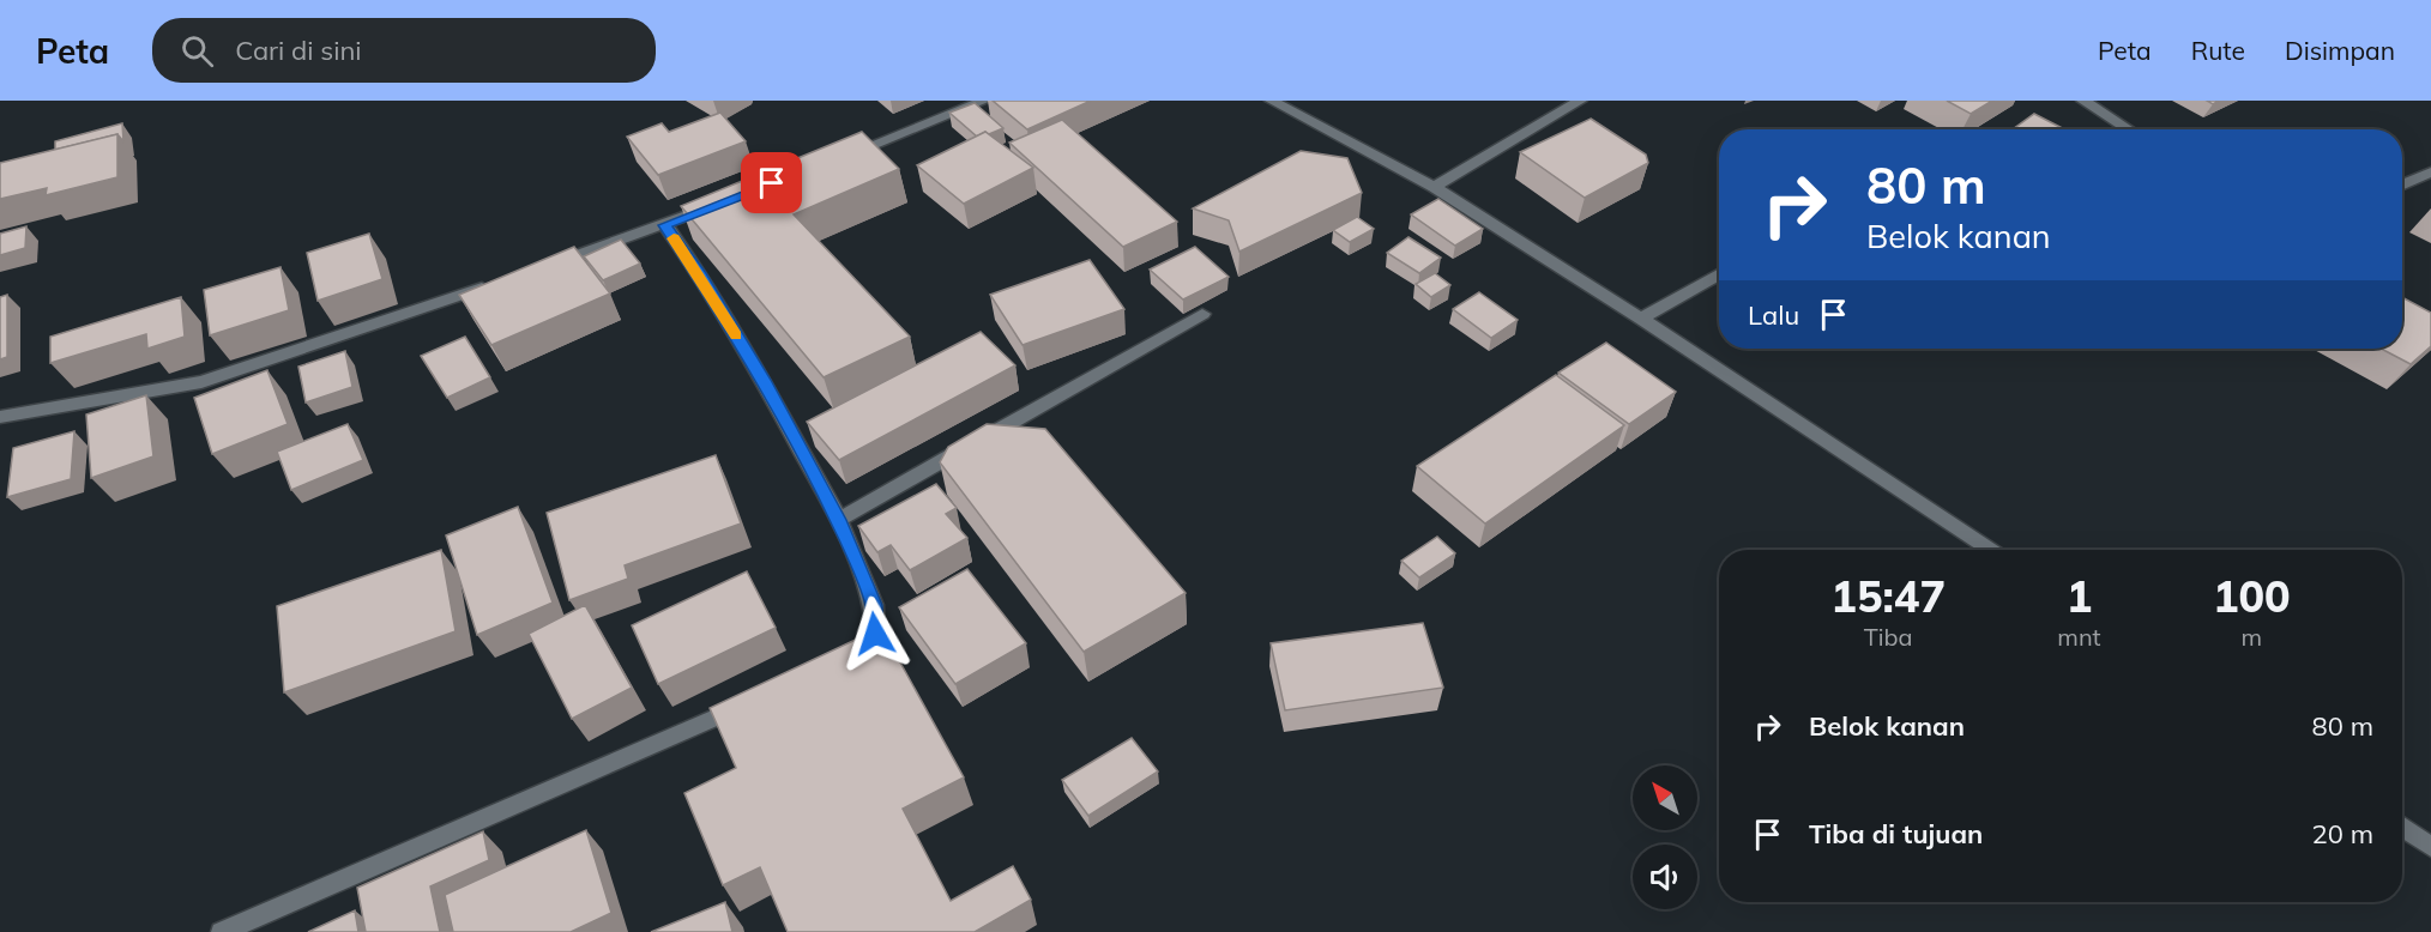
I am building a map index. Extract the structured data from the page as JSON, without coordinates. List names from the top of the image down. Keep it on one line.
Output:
{"north":"top left","page":{"header":"Peta","search":"Cari di sini","nav":["Peta","Rute","Disimpan"],"turn":["80 m","Belok kanan"],"then":"Lalu","eta":["15:47","Tiba","1","mnt","100","m"],"list":[{"name":"Belok kanan","value":"80 m"},{"name":"Tiba di tujuan","value":"20 m"}]}}
